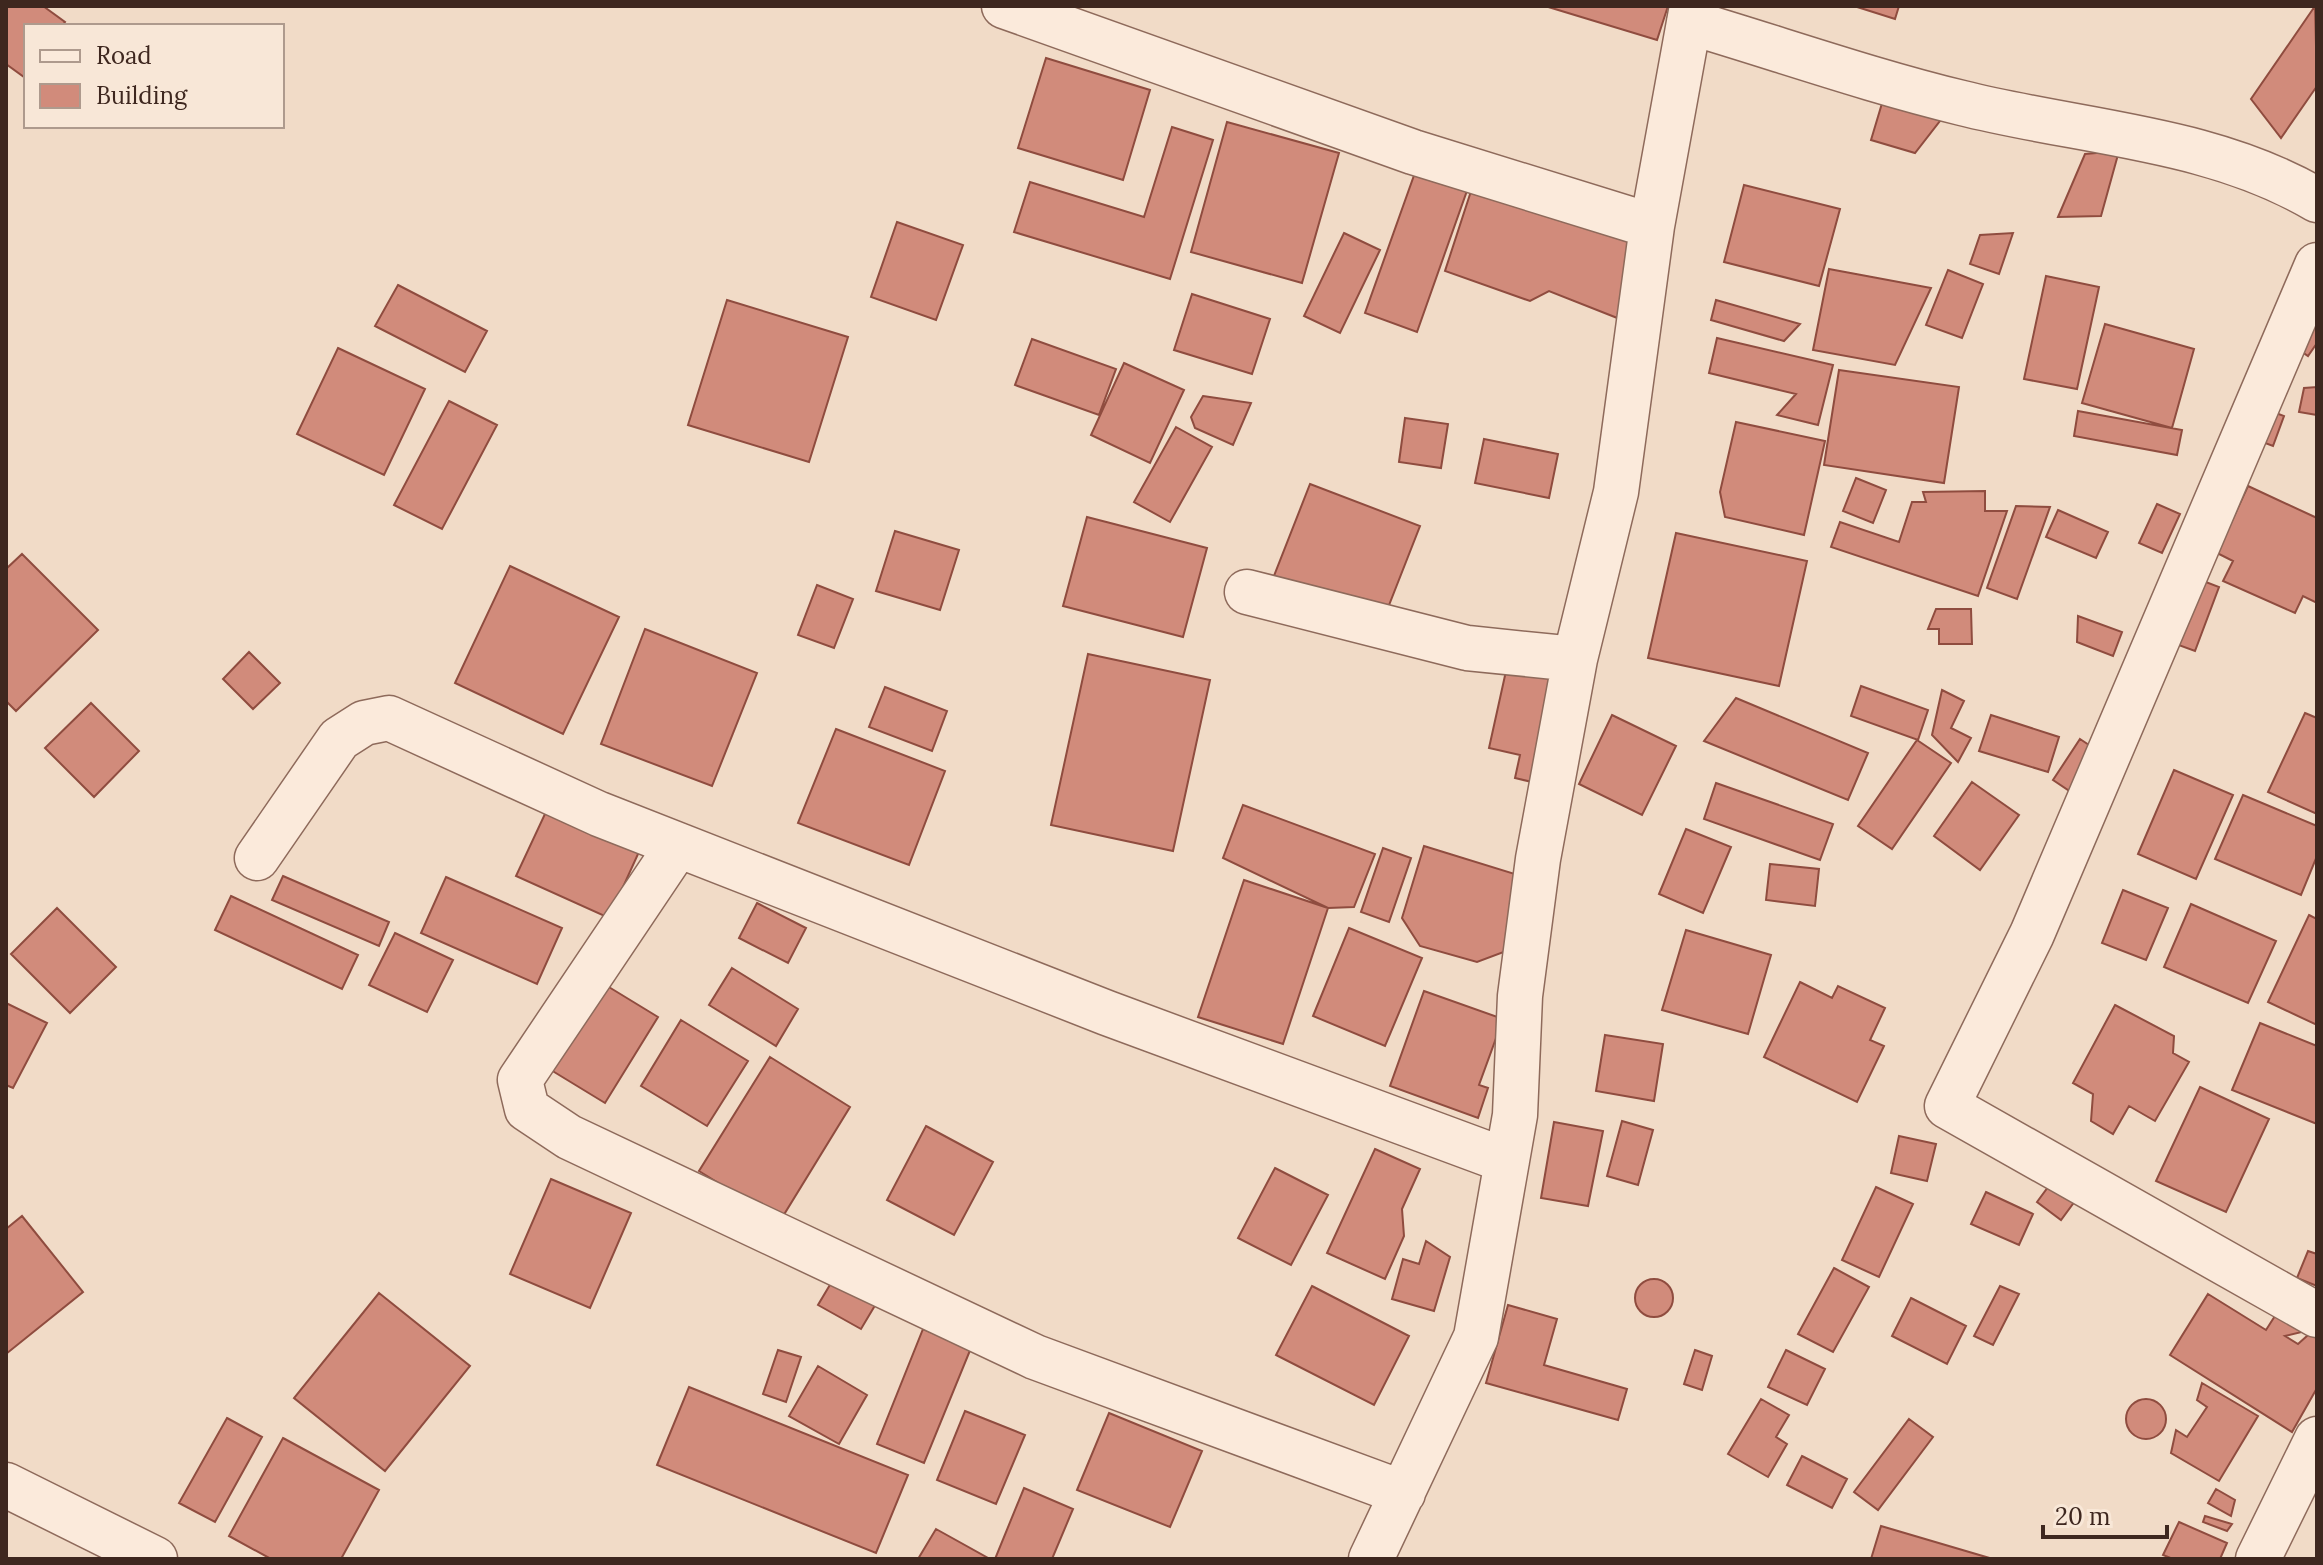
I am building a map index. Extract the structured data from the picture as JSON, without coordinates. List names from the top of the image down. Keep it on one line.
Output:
{"legend":["Road","Building"],"scale_bar":"20 m"}
